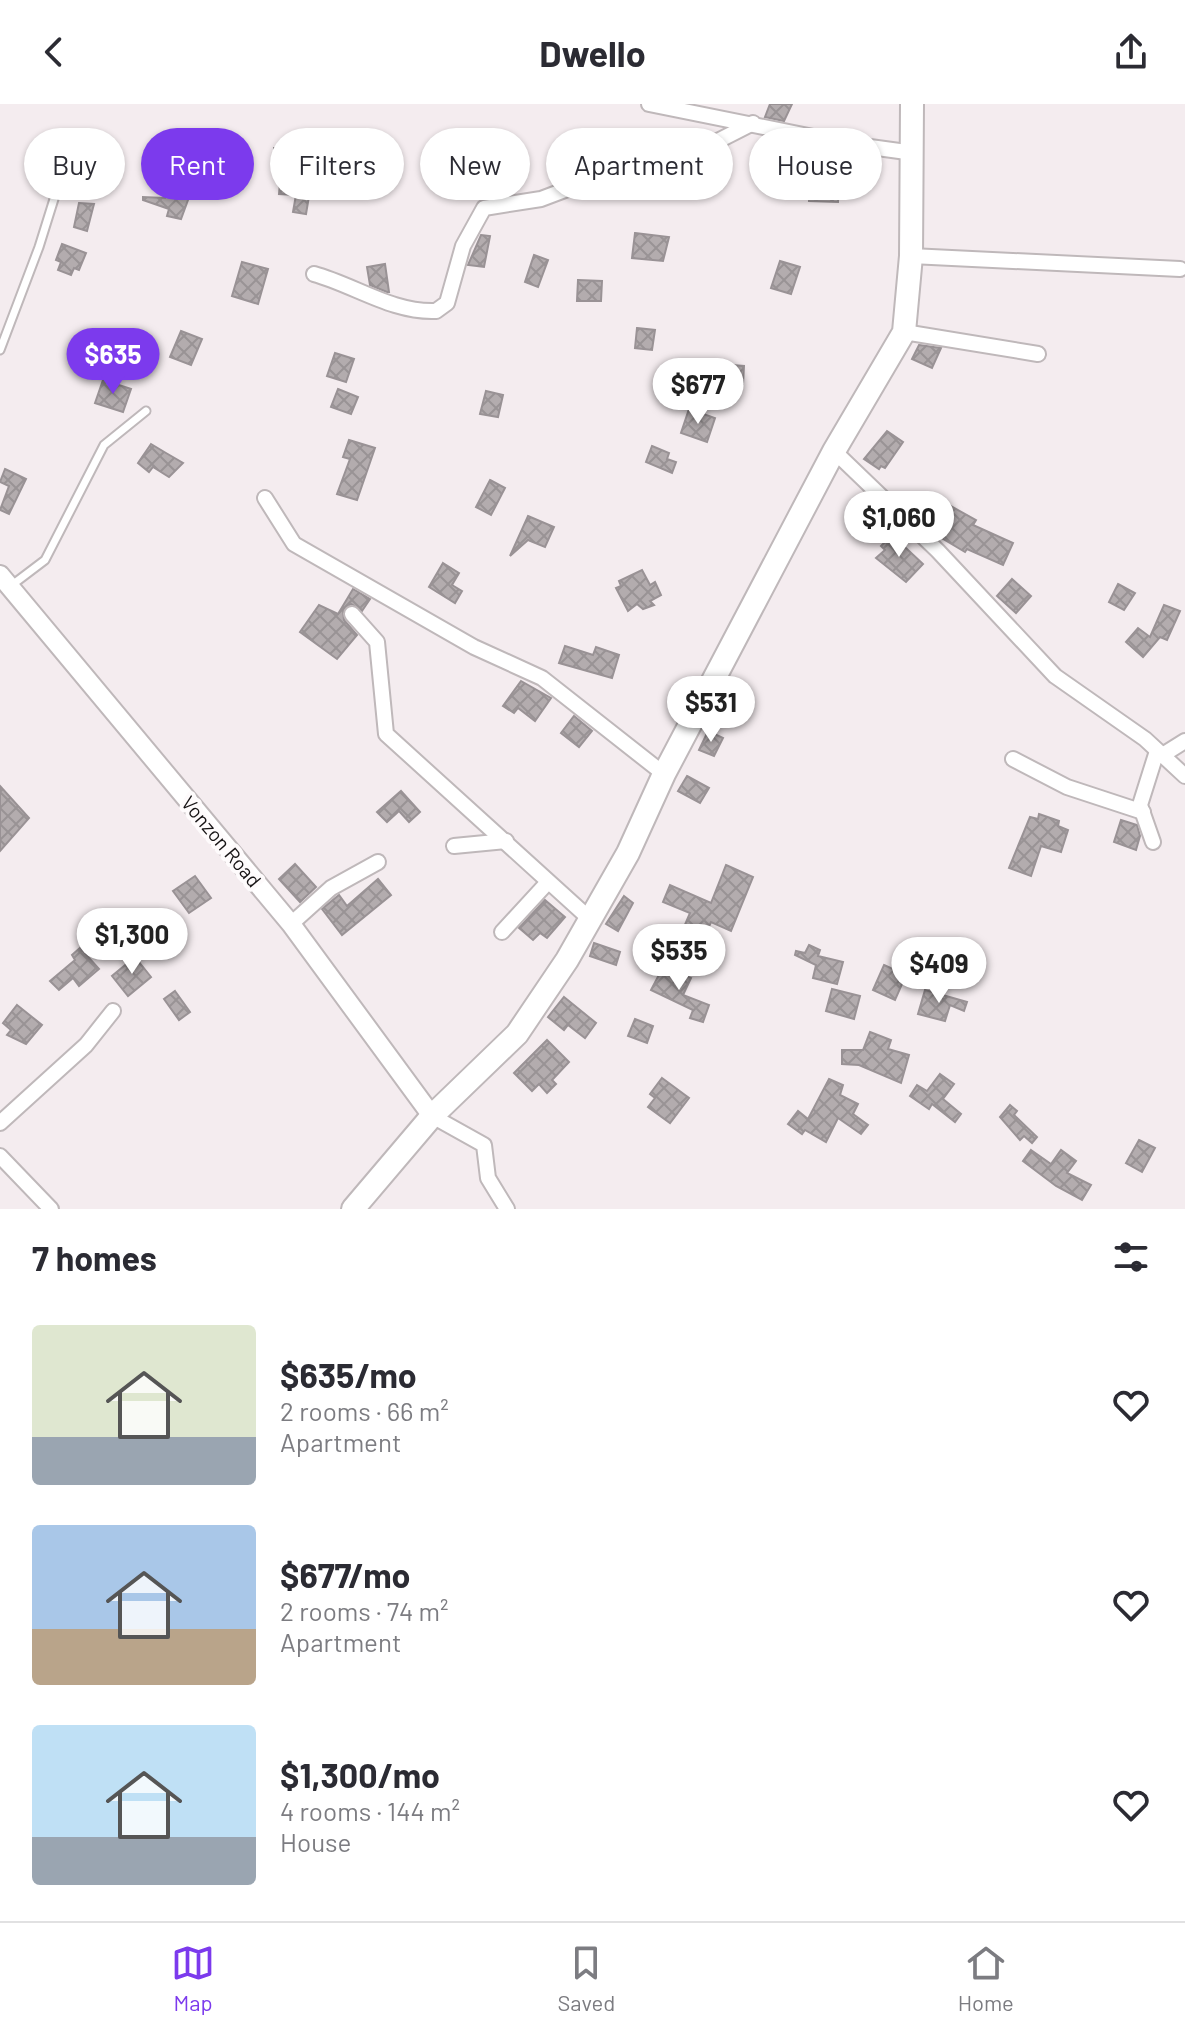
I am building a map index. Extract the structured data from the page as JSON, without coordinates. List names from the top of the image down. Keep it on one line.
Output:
{"streets":{"street":["Vonzon Road"]},"page":{"header":"Dwello","chip":["Buy","Rent","Filters","New","Apartment","House"],"price":["$635","$677","$1,060","$531","$1,300","$535","$409"],"heading":"7 homes","list":[{"name":"$635/mo","note":"2 rooms · 66 m² · Apartment"},{"name":"$677/mo","note":"2 rooms · 74 m² · Apartment"},{"name":"$1,300/mo","note":"4 rooms · 144 m² · House"}],"tabs":["Map","Saved","Home"]}}
